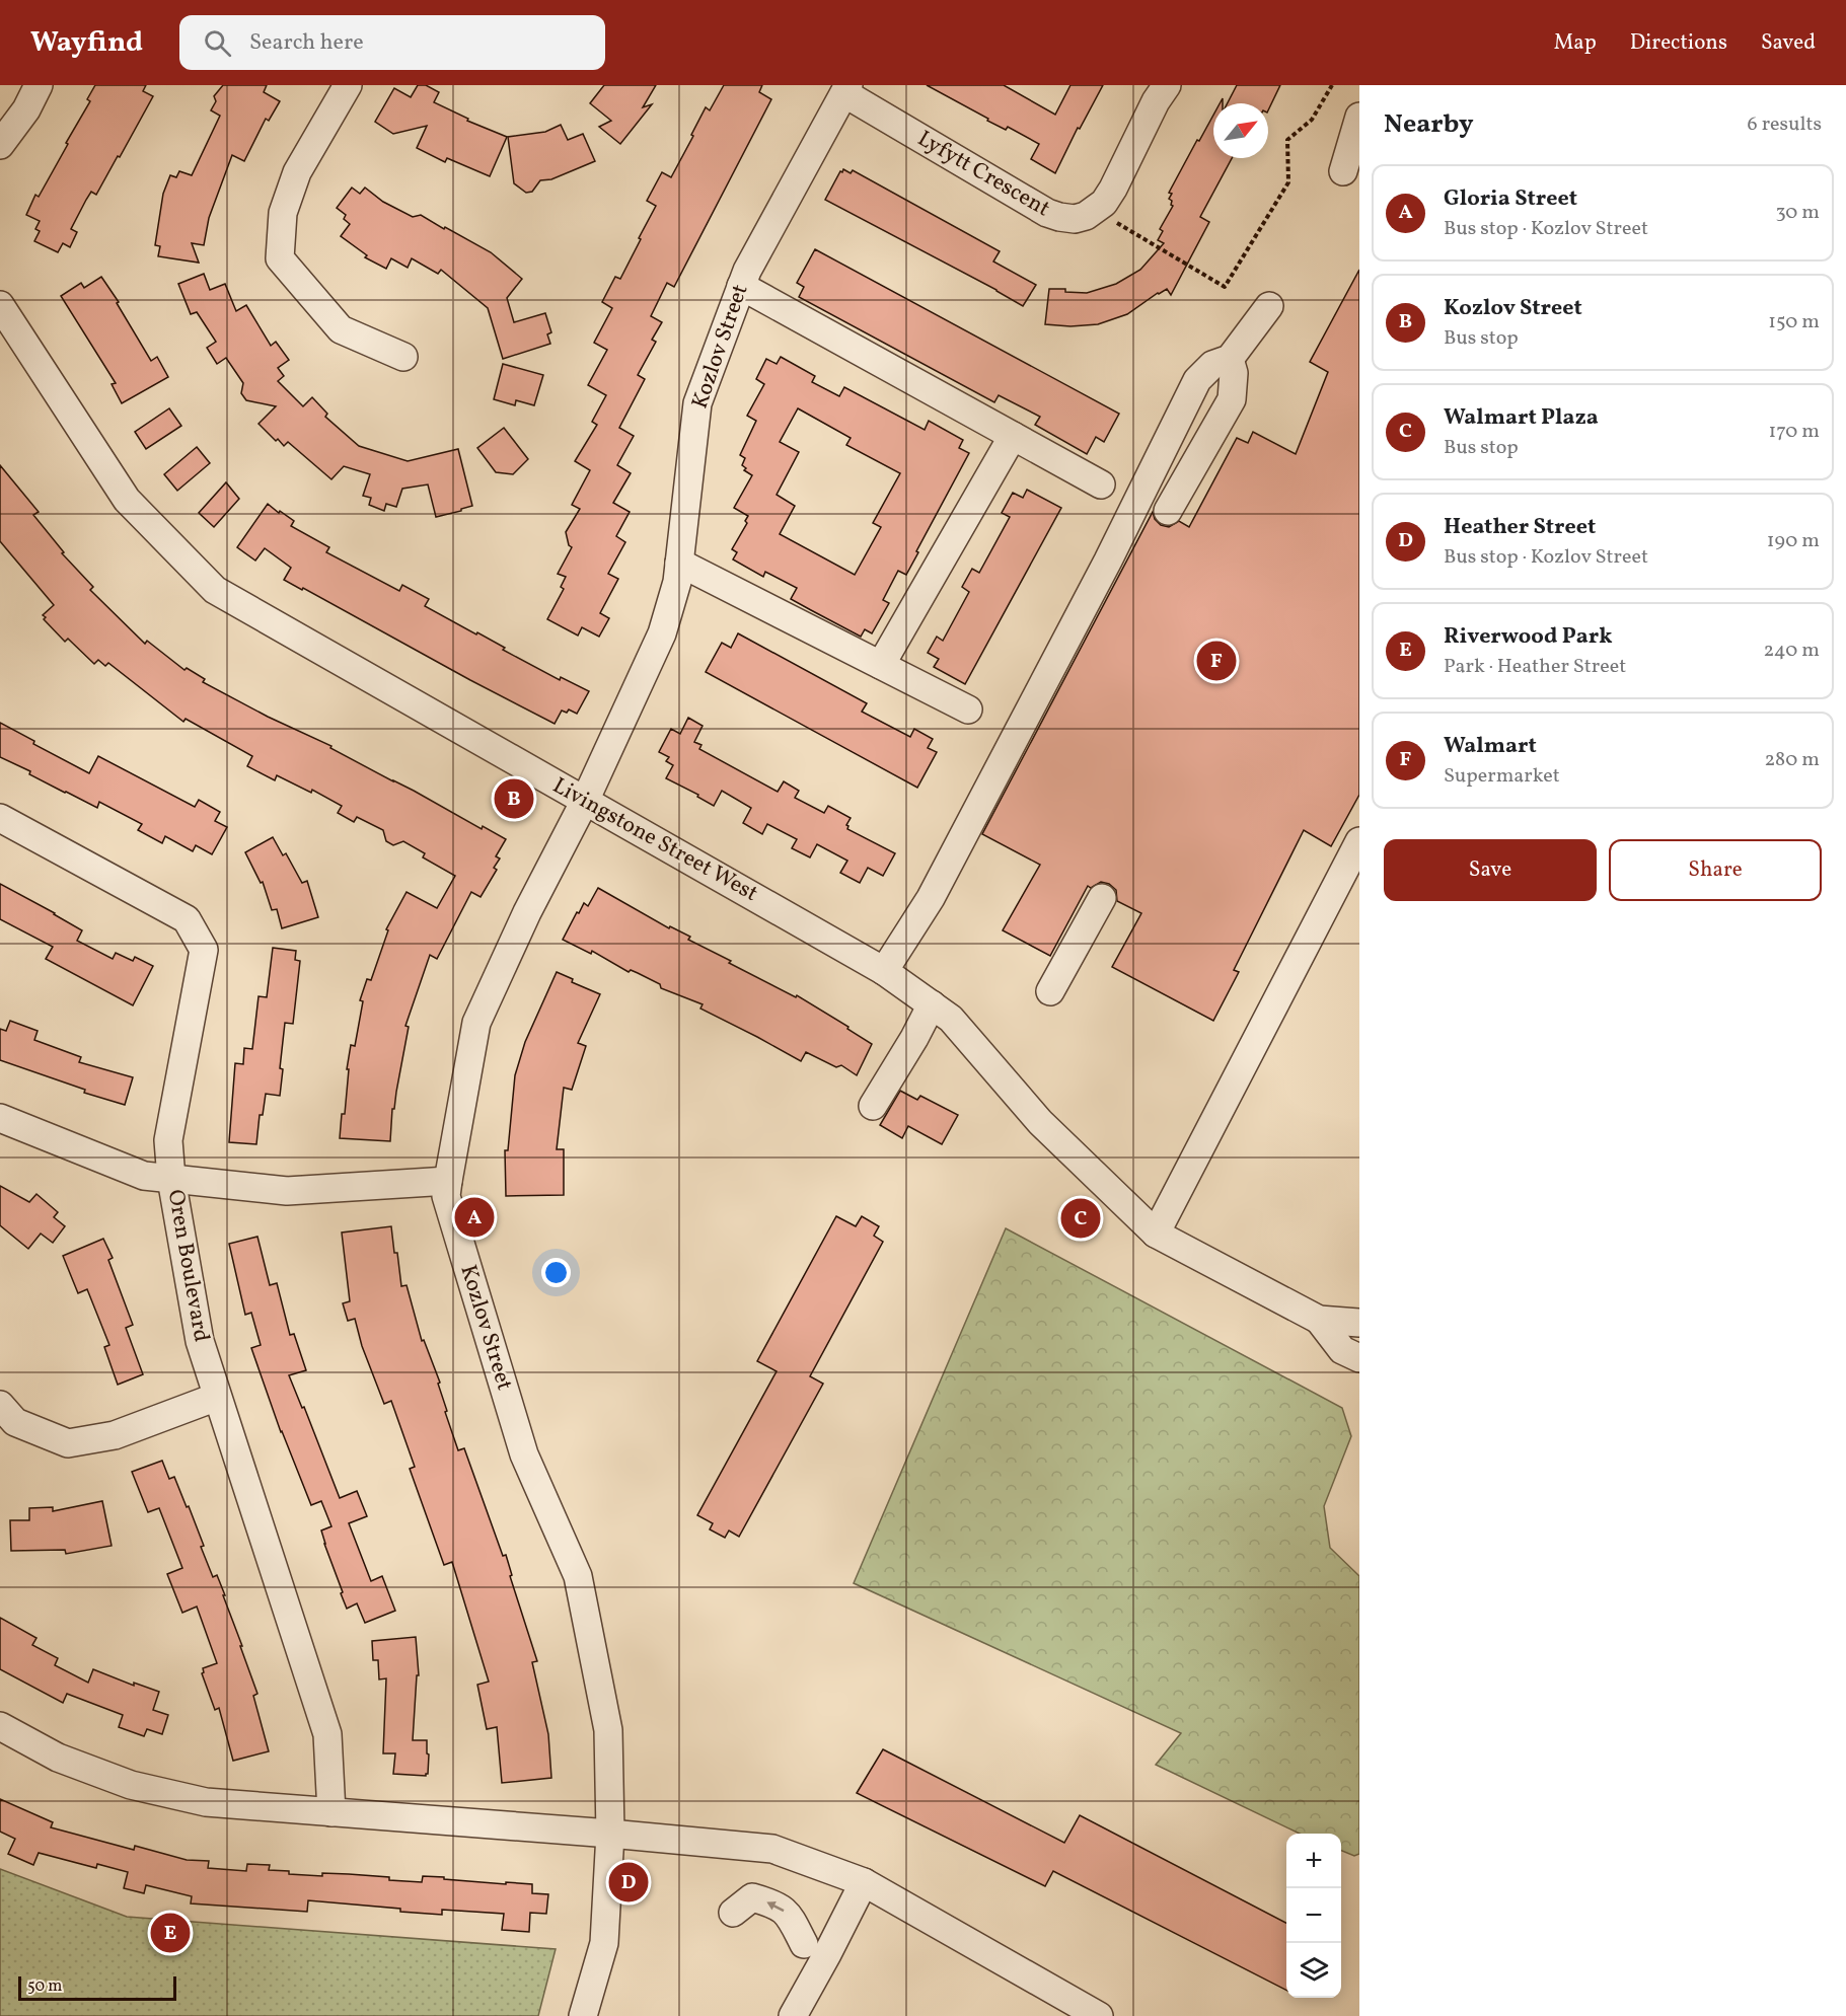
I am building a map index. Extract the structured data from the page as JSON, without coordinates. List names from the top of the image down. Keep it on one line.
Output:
{"streets":{"street":["Lyfytt Crescent","Kozlov Street","Livingstone Street West","Oren Boulevard"]},"crossings":[["Lyfytt Crescent","Kozlov Street"],["Kozlov Street","Livingstone Street West"]],"scale_bar":"50 m","north":"top right","page":{"header":"Wayfind","search":"Search here","nav":["Map","Directions","Saved"],"heading":["Nearby","6 results"],"list":[{"mark":"A","name":"Gloria Street","note":"Bus stop · Kozlov Street","value":"30 m"},{"mark":"B","name":"Kozlov Street","note":"Bus stop","value":"150 m"},{"mark":"C","name":"Walmart Plaza","note":"Bus stop","value":"170 m"},{"mark":"D","name":"Heather Street","note":"Bus stop · Kozlov Street","value":"190 m"},{"mark":"E","name":"Riverwood Park","note":"Park · Heather Street","value":"240 m"},{"mark":"F","name":"Walmart","note":"Supermarket","value":"280 m"}],"pins":["F","B","A","C","D","E"],"buttons":["Save","Share"],"map_buttons":["+","−"],"scale":"50 m"}}
